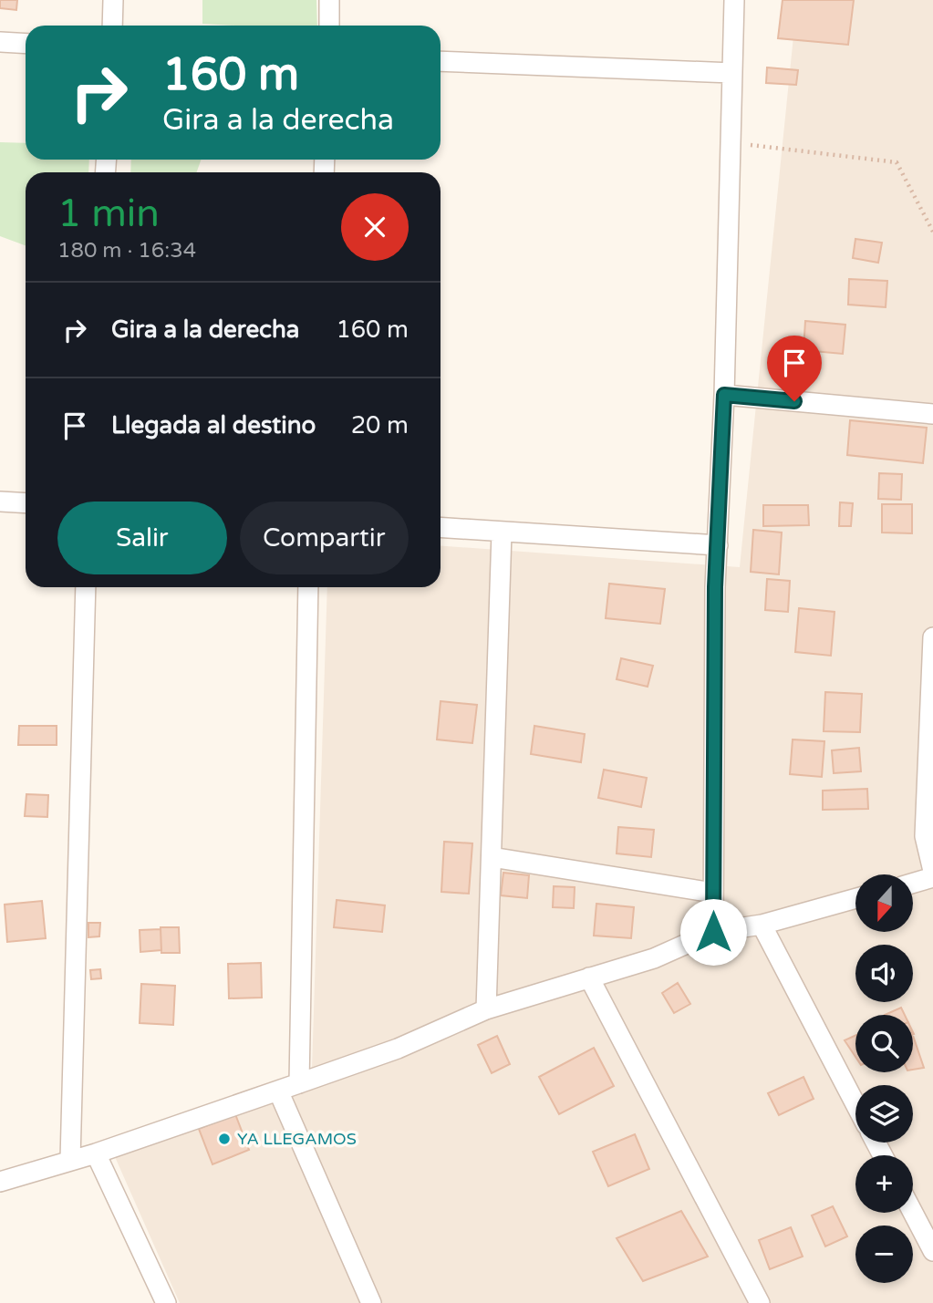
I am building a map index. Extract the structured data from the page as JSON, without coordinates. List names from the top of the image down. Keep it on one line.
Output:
{"places":["YA LLEGAMOS"],"north":"bottom","page":{"turn":["160 m","Gira a la derecha"],"heading":["1 min","180 m · 16:34"],"list":[{"name":"Gira a la derecha","value":"160 m"},{"name":"Llegada al destino","value":"20 m"}],"buttons":["Salir","Compartir"],"map_buttons":["+","−"]}}
